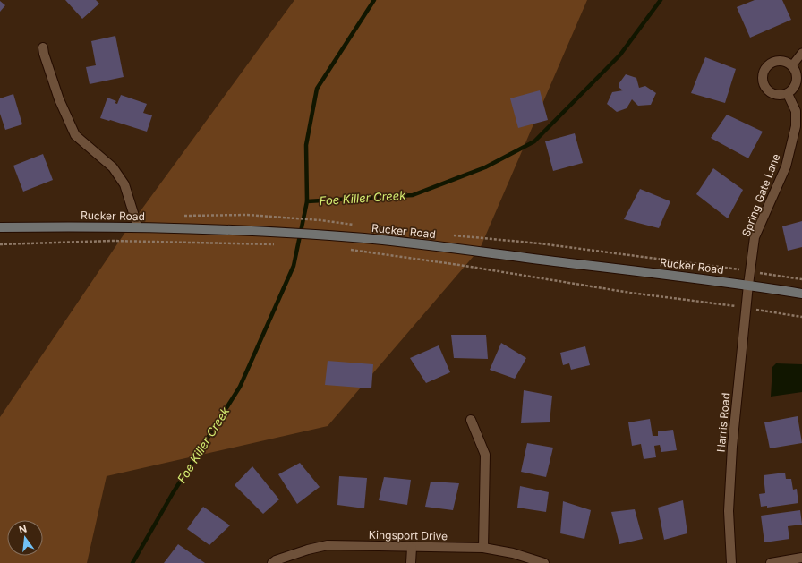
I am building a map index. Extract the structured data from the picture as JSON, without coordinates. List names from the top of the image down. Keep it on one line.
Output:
{"streets":{"main road":["Rucker Road"],"street":["Spring Gate Lane","Harris Road","Kingsport Drive"]},"crossings":[["Spring Gate Lane","Rucker Road"],["Spring Gate Lane","Harris Road"],["Rucker Road","Harris Road"]],"water":["Foe Killer Creek"],"north":"top"}
